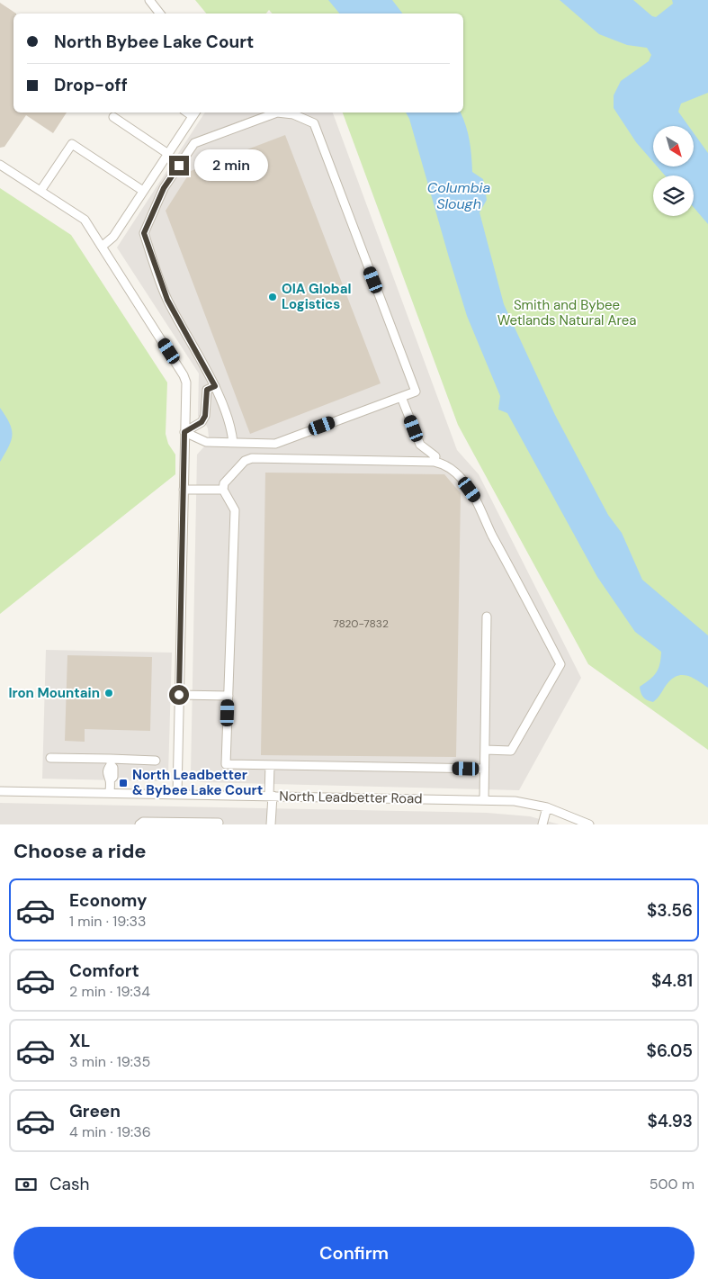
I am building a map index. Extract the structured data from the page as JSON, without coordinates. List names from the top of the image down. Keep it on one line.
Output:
{"streets":{"street":["North Leadbetter Road"]},"water":["Columbia Slough"],"parks":["Smith and Bybee Wetlands Natural Area"],"places":{"other":["OIA Global Logistics","Iron Mountain"],"transit":["North Leadbetter & Bybee Lake Court"]},"house_numbers":["7820-7832"],"north":"bottom right","page":{"banner":["North Bybee Lake Court","Drop-off"],"bubble":"2 min","heading":"Choose a ride","list":[{"name":"Economy","note":"1 min · 19:33","value":"$3.56"},{"name":"Comfort","note":"2 min · 19:34","value":"$4.81"},{"name":"XL","note":"3 min · 19:35","value":"$6.05"},{"name":"Green","note":"4 min · 19:36","value":"$4.93"}],"pay":["Cash","500 m"],"buttons":"Confirm"}}
